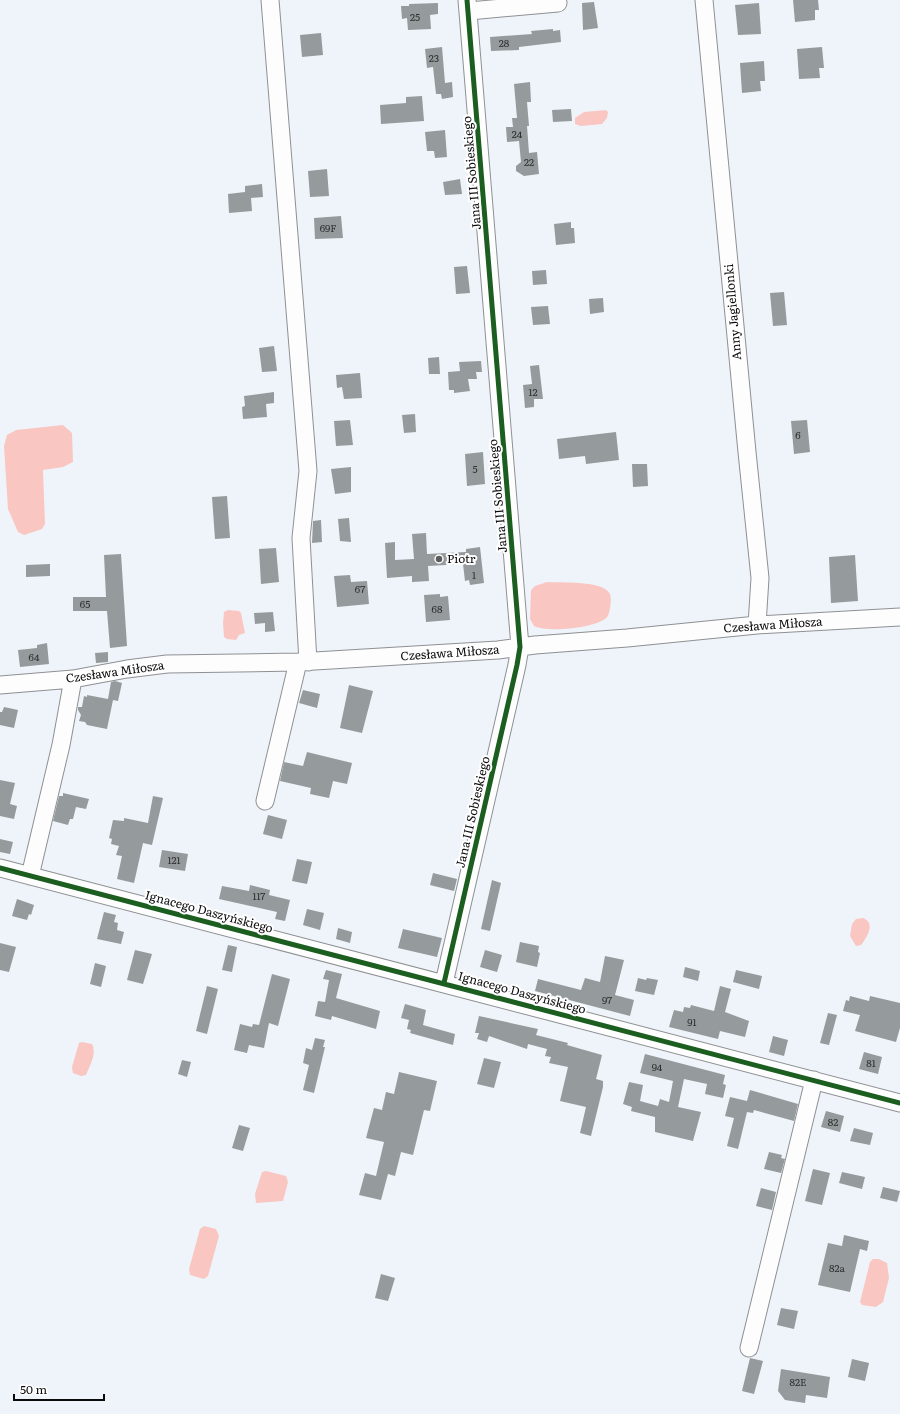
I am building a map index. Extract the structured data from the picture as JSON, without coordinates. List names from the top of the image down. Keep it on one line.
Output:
{"streets":{"street":["Jana III Sobieskiego","Anny Jagiellonki","Czesława Miłosza","Ignacego Daszyńskiego"]},"crossings":[["Jana III Sobieskiego","Czesława Miłosza"],["Jana III Sobieskiego","Ignacego Daszyńskiego"],["Anny Jagiellonki","Czesława Miłosza"]],"places":["Piotr"],"house_numbers":["25","28","23","24","22","69F","12","6","5","1","67","65","68","64","121","117","97","91","81","94","82","82a","82E"],"scale_bar":"50 m"}
